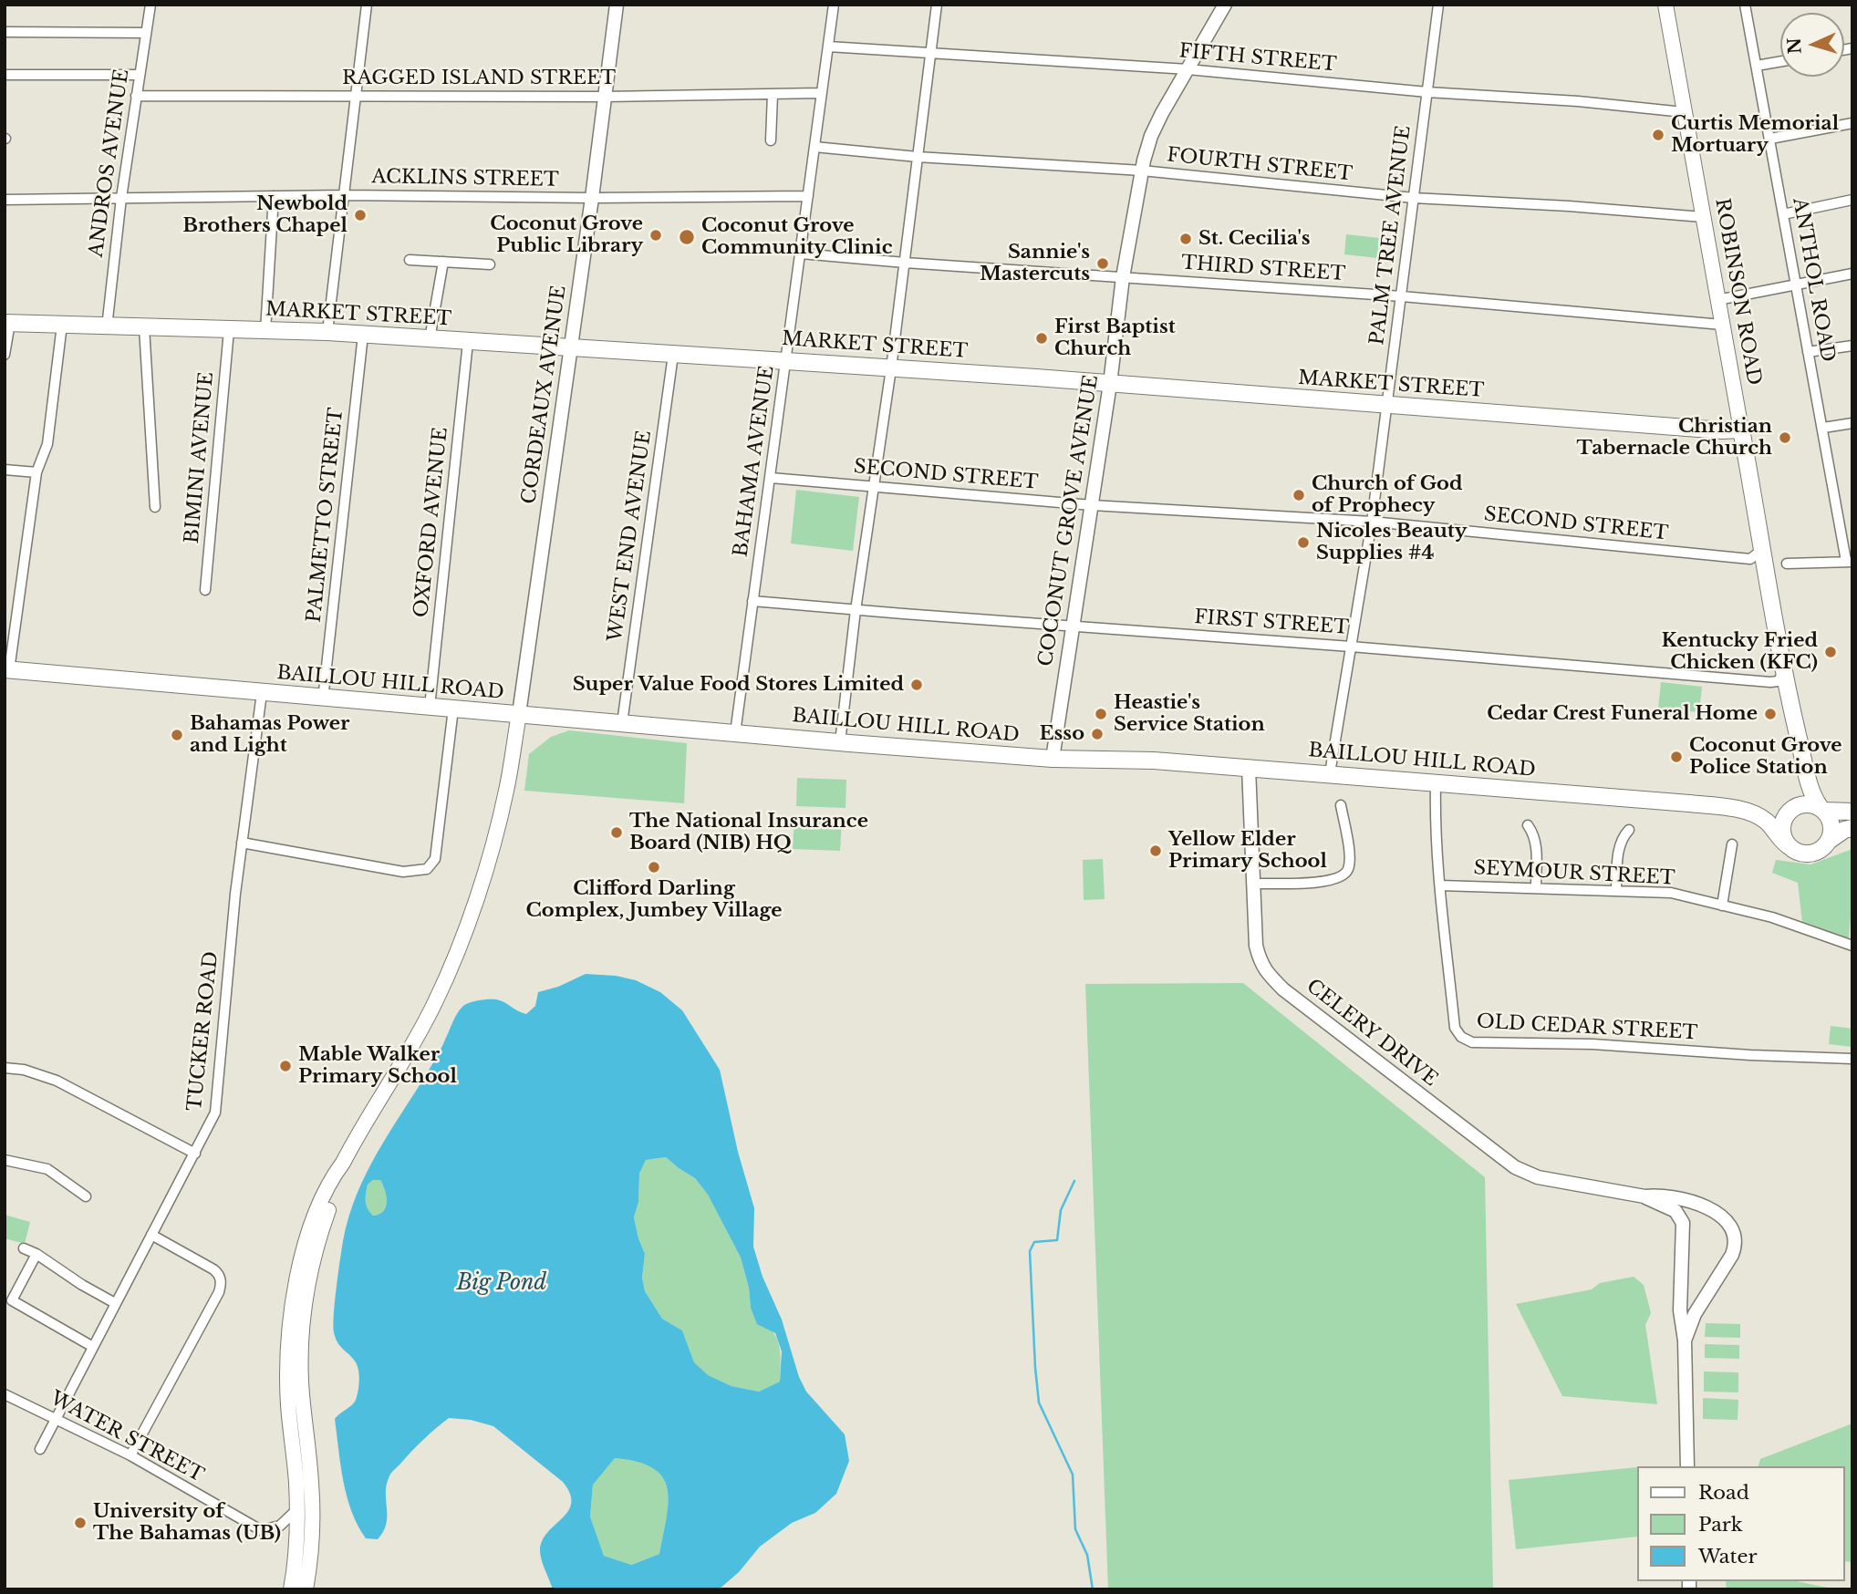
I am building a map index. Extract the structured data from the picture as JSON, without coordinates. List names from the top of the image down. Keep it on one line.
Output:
{"streets":{"main road":["ROBINSON ROAD","MARKET STREET","BAILLOU HILL ROAD"],"street":["FIFTH STREET","RAGGED ISLAND STREET","ANDROS AVENUE","FOURTH STREET","ACKLINS STREET","PALM TREE AVENUE","THIRD STREET","ANTHOL ROAD","CORDEAUX AVENUE","BIMINI AVENUE","BAHAMA AVENUE","SECOND STREET","PALMETTO STREET","COCONUT GROVE AVENUE","OXFORD AVENUE","WEST END AVENUE","FIRST STREET","SEYMOUR STREET","OLD CEDAR STREET","TUCKER ROAD","CELERY DRIVE","WATER STREET"]},"crossings":[["FIFTH STREET","PALM TREE AVENUE"],["FIFTH STREET","ROBINSON ROAD"],["FIFTH STREET","BAHAMA AVENUE"],["FIFTH STREET","COCONUT GROVE AVENUE"],["RAGGED ISLAND STREET","ANDROS AVENUE"],["RAGGED ISLAND STREET","CORDEAUX AVENUE"],["RAGGED ISLAND STREET","BAHAMA AVENUE"],["ANDROS AVENUE","ACKLINS STREET"],["ANDROS AVENUE","MARKET STREET"],["FOURTH STREET","PALM TREE AVENUE"],["FOURTH STREET","ROBINSON ROAD"],["FOURTH STREET","BAHAMA AVENUE"],["FOURTH STREET","COCONUT GROVE AVENUE"],["ACKLINS STREET","CORDEAUX AVENUE"],["ACKLINS STREET","BAHAMA AVENUE"],["PALM TREE AVENUE","THIRD STREET"],["PALM TREE AVENUE","MARKET STREET"],["PALM TREE AVENUE","SECOND STREET"],["PALM TREE AVENUE","FIRST STREET"],["PALM TREE AVENUE","BAILLOU HILL ROAD"],["THIRD STREET","ROBINSON ROAD"],["THIRD STREET","BAHAMA AVENUE"],["THIRD STREET","COCONUT GROVE AVENUE"],["ROBINSON ROAD","MARKET STREET"],["ROBINSON ROAD","SECOND STREET"],["ROBINSON ROAD","FIRST STREET"],["ROBINSON ROAD","BAILLOU HILL ROAD"],["MARKET STREET","CORDEAUX AVENUE"],["MARKET STREET","BIMINI AVENUE"],["MARKET STREET","BAHAMA AVENUE"],["MARKET STREET","PALMETTO STREET"],["MARKET STREET","COCONUT GROVE AVENUE"],["MARKET STREET","OXFORD AVENUE"],["MARKET STREET","WEST END AVENUE"],["CORDEAUX AVENUE","BAILLOU HILL ROAD"],["BAHAMA AVENUE","SECOND STREET"],["BAHAMA AVENUE","FIRST STREET"],["BAHAMA AVENUE","BAILLOU HILL ROAD"],["SECOND STREET","COCONUT GROVE AVENUE"],["PALMETTO STREET","BAILLOU HILL ROAD"],["COCONUT GROVE AVENUE","FIRST STREET"],["COCONUT GROVE AVENUE","BAILLOU HILL ROAD"],["OXFORD AVENUE","BAILLOU HILL ROAD"],["WEST END AVENUE","BAILLOU HILL ROAD"],["BAILLOU HILL ROAD","OLD CEDAR STREET"],["BAILLOU HILL ROAD","TUCKER ROAD"],["BAILLOU HILL ROAD","CELERY DRIVE"],["SEYMOUR STREET","OLD CEDAR STREET"],["TUCKER ROAD","WATER STREET"]],"water":["Big Pond"],"places":["Curtis Memorial Mortuary","Newbold Brothers Chapel","Coconut Grove Public Library","Coconut Grove Community Clinic","St. Cecilia's","Sannie's Mastercuts","First Baptist Church","Christian Tabernacle Church","Church of God of Prophecy","Nicoles Beauty Supplies #4","Kentucky Fried Chicken (KFC)","Super Value Food Stores Limited","Heastie's Service Station","Cedar Crest Funeral Home","Esso","Bahamas Power and Light","Coconut Grove Police Station","The National Insurance Board (NIB) HQ","Yellow Elder Primary School","Clifford Darling Complex, Jumbey Village","Mable Walker Primary School","University of The Bahamas (UB)"],"legend":["Road","Park","Water"],"north":"left"}
